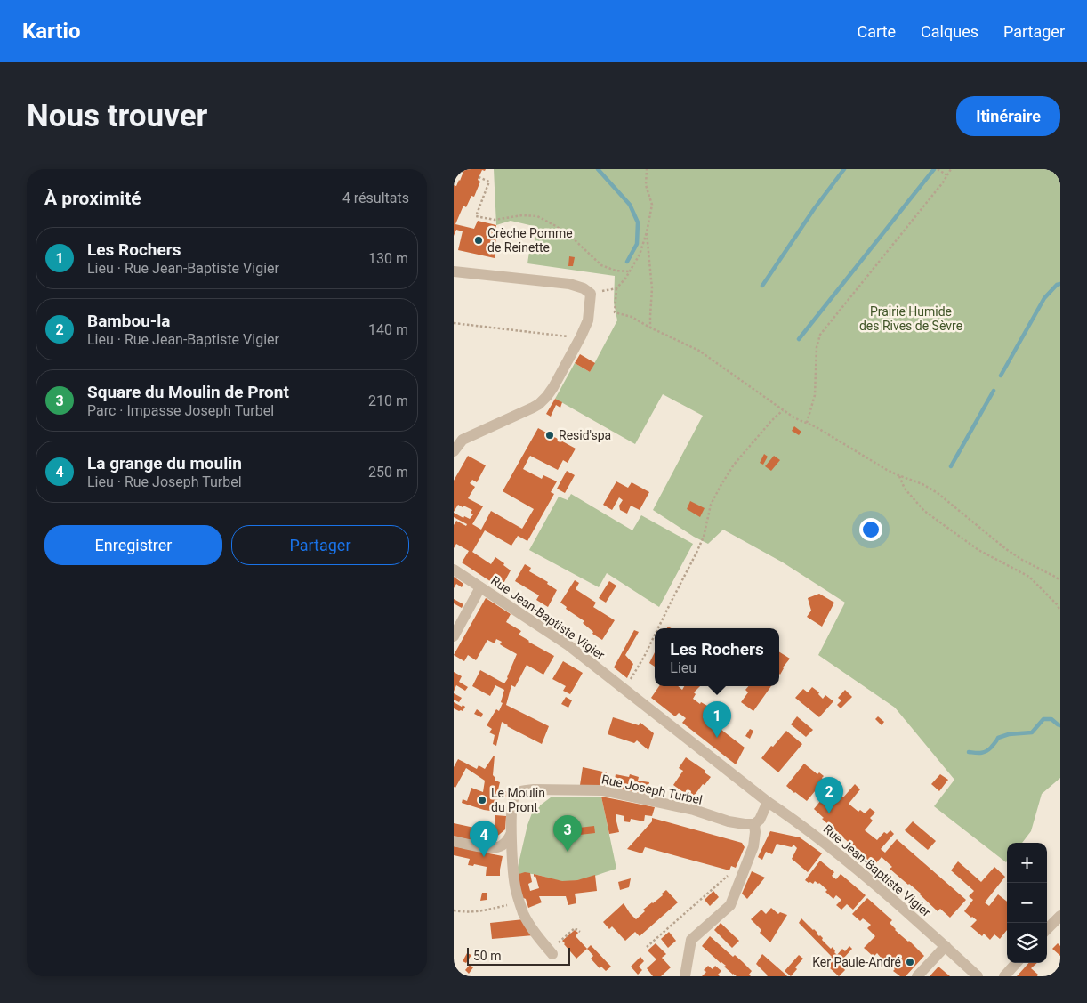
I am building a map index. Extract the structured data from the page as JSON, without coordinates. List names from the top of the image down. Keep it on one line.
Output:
{"streets":{"street":["Rue Jean-Baptiste Vigier","Rue Joseph Turbel"]},"parks":["Prairie Humide des Rives de Sèvre"],"places":["Crèche Pomme de Reinette","Resid'spa","Le Moulin du Pront","Ker Paule-André"],"scale_bar":"50 m","page":{"header":"Kartio","nav":["Carte","Calques","Partager"],"buttons":["Itinéraire",["Enregistrer","Partager"]],"title":"Nous trouver","heading":["À proximité","4 résultats"],"list":[{"mark":"1","name":"Les Rochers","note":"Lieu · Rue Jean-Baptiste Vigier","value":"130 m"},{"mark":"2","name":"Bambou-la","note":"Lieu · Rue Jean-Baptiste Vigier","value":"140 m"},{"mark":"3","name":"Square du Moulin de Pront","note":"Parc · Impasse Joseph Turbel","value":"210 m"},{"mark":"4","name":"La grange du moulin","note":"Lieu · Rue Joseph Turbel","value":"250 m"}],"popup":["Les Rochers","Lieu"],"pins":["1","2","3","4"],"map_buttons":["+","−"],"scale":"50 m"}}
